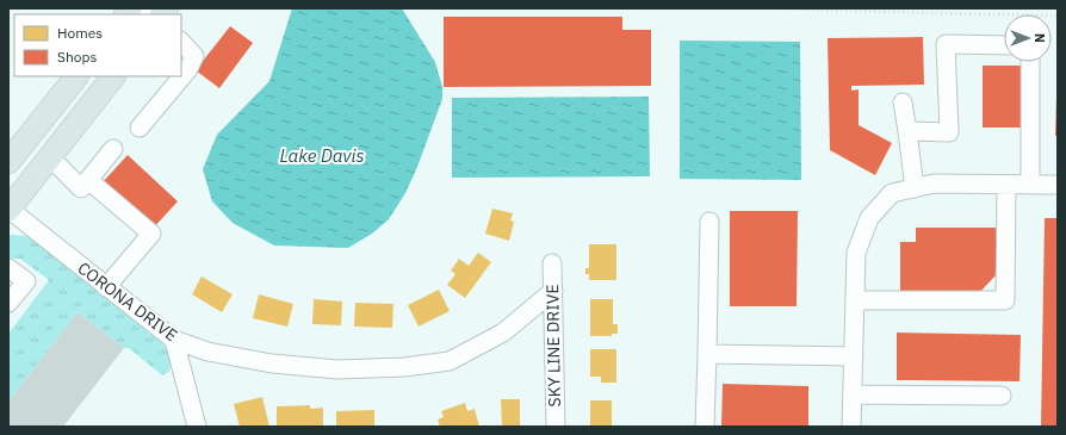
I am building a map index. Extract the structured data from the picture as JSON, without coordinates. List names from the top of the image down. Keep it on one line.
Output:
{"streets":{"street":["CORONA DRIVE","SKY LINE DRIVE"]},"crossings":[["CORONA DRIVE","SKY LINE DRIVE"]],"water":["Lake Davis"],"legend":["Homes","Shops"],"north":"right"}
